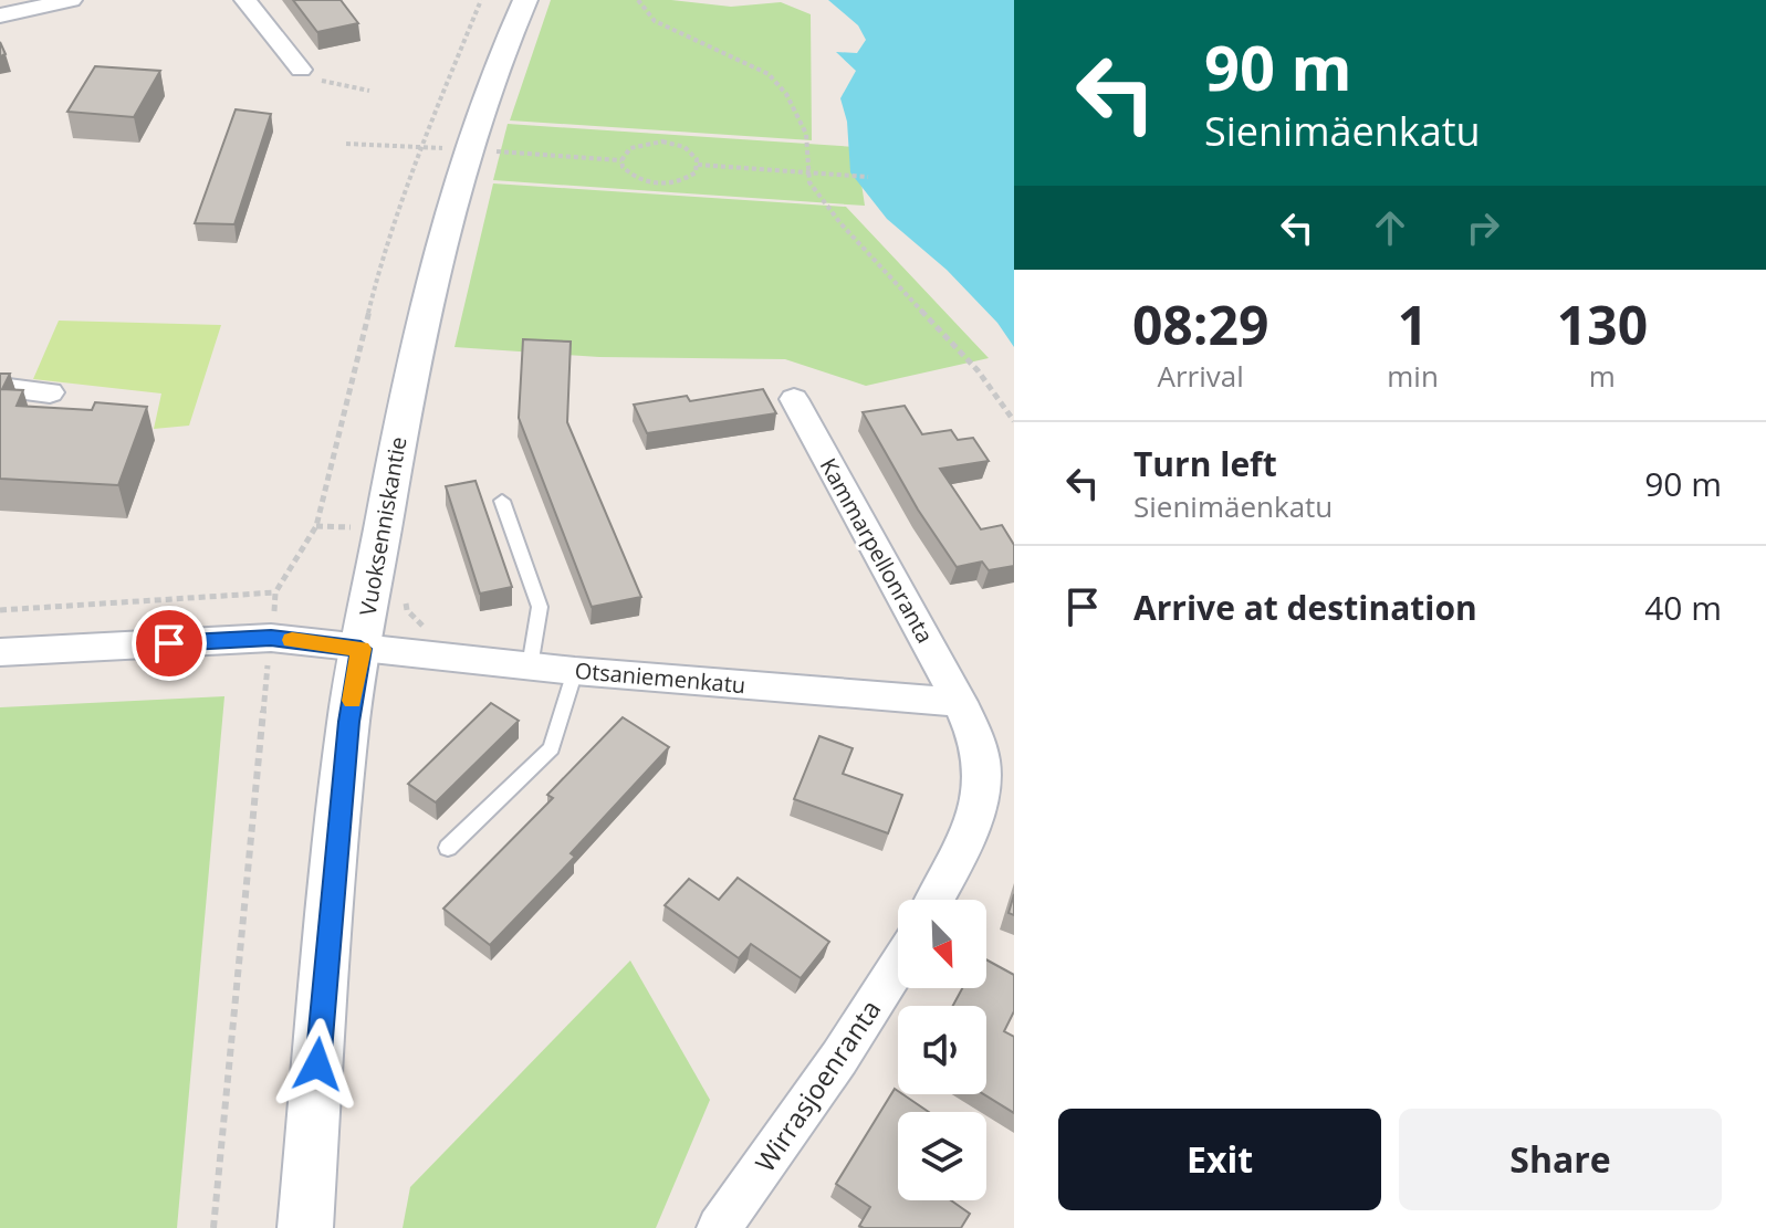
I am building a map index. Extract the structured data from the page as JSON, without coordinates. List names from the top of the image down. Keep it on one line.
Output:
{"streets":{"street":["Vuoksenniskantie","Kammarpellonranta","Otsaniemenkatu","Wirrasjoenranta"]},"crossings":[["Vuoksenniskantie","Otsaniemenkatu"],["Kammarpellonranta","Otsaniemenkatu"]],"north":"bottom right","page":{"turn":["90 m","Sienimäenkatu"],"eta":["08:29","Arrival","1","min","130","m"],"list":[{"name":"Turn left","note":"Sienimäenkatu","value":"90 m"},{"name":"Arrive at destination","value":"40 m"}],"buttons":["Exit","Share"]}}
